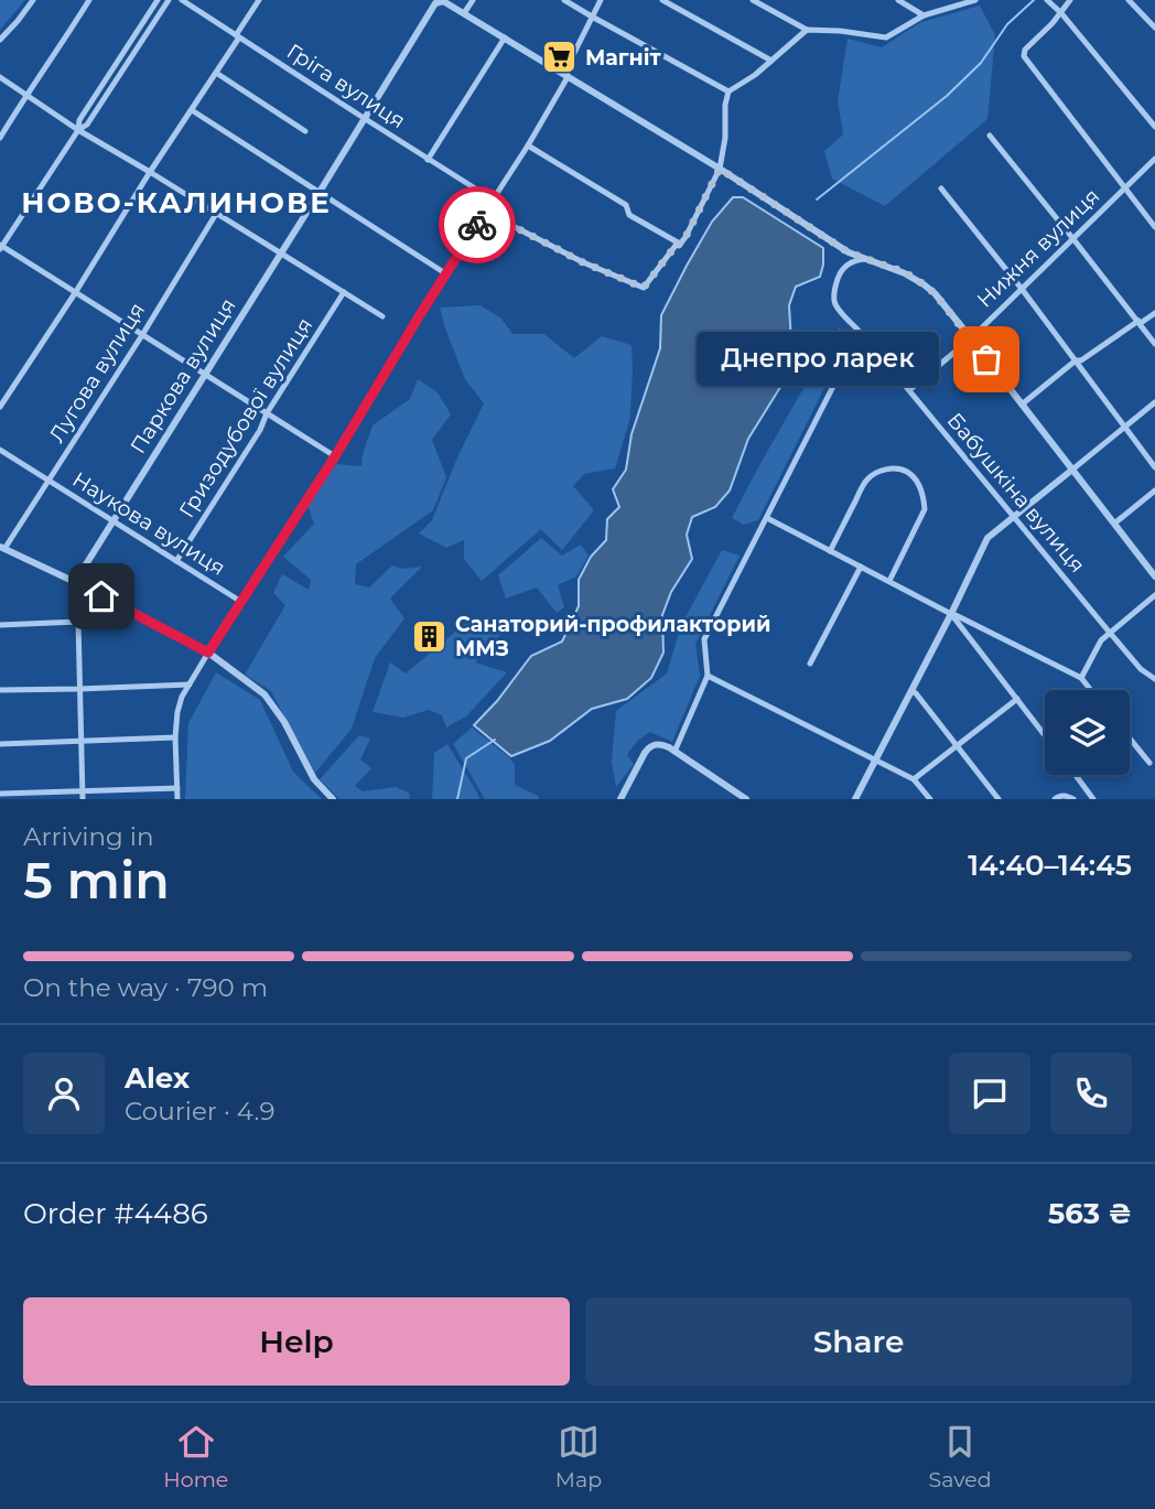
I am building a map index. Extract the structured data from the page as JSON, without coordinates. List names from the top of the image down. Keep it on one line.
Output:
{"streets":{"street":["Гріга вулиця","Нижня вулиця","Лугова вулиця","Паркова вулиця","Гризодубової вулиця","Бабушкіна вулиця","Наукова вулиця"]},"crossings":[["Гріга вулиця","Паркова вулиця"],["Нижня вулиця","Бабушкіна вулиця"],["Лугова вулиця","Наукова вулиця"],["Паркова вулиця","Наукова вулиця"],["Гризодубової вулиця","Наукова вулиця"]],"districts":["НОВО-КАЛИНОВЕ"],"places":{"supermarket":["Магніт"],"other":["Днепро ларек"],"building":["Санаторий-профилакторий ММЗ"]},"page":{"bubble":"Днепро ларек","heading":["5 min","Arriving in","14:40–14:45"],"panel":["Alex","Courier · 4.9","Order #4486","563 ₴"],"bar":"On the way · 790 m","buttons":["Help","Share"],"tabs":["Home","Map","Saved"]}}
